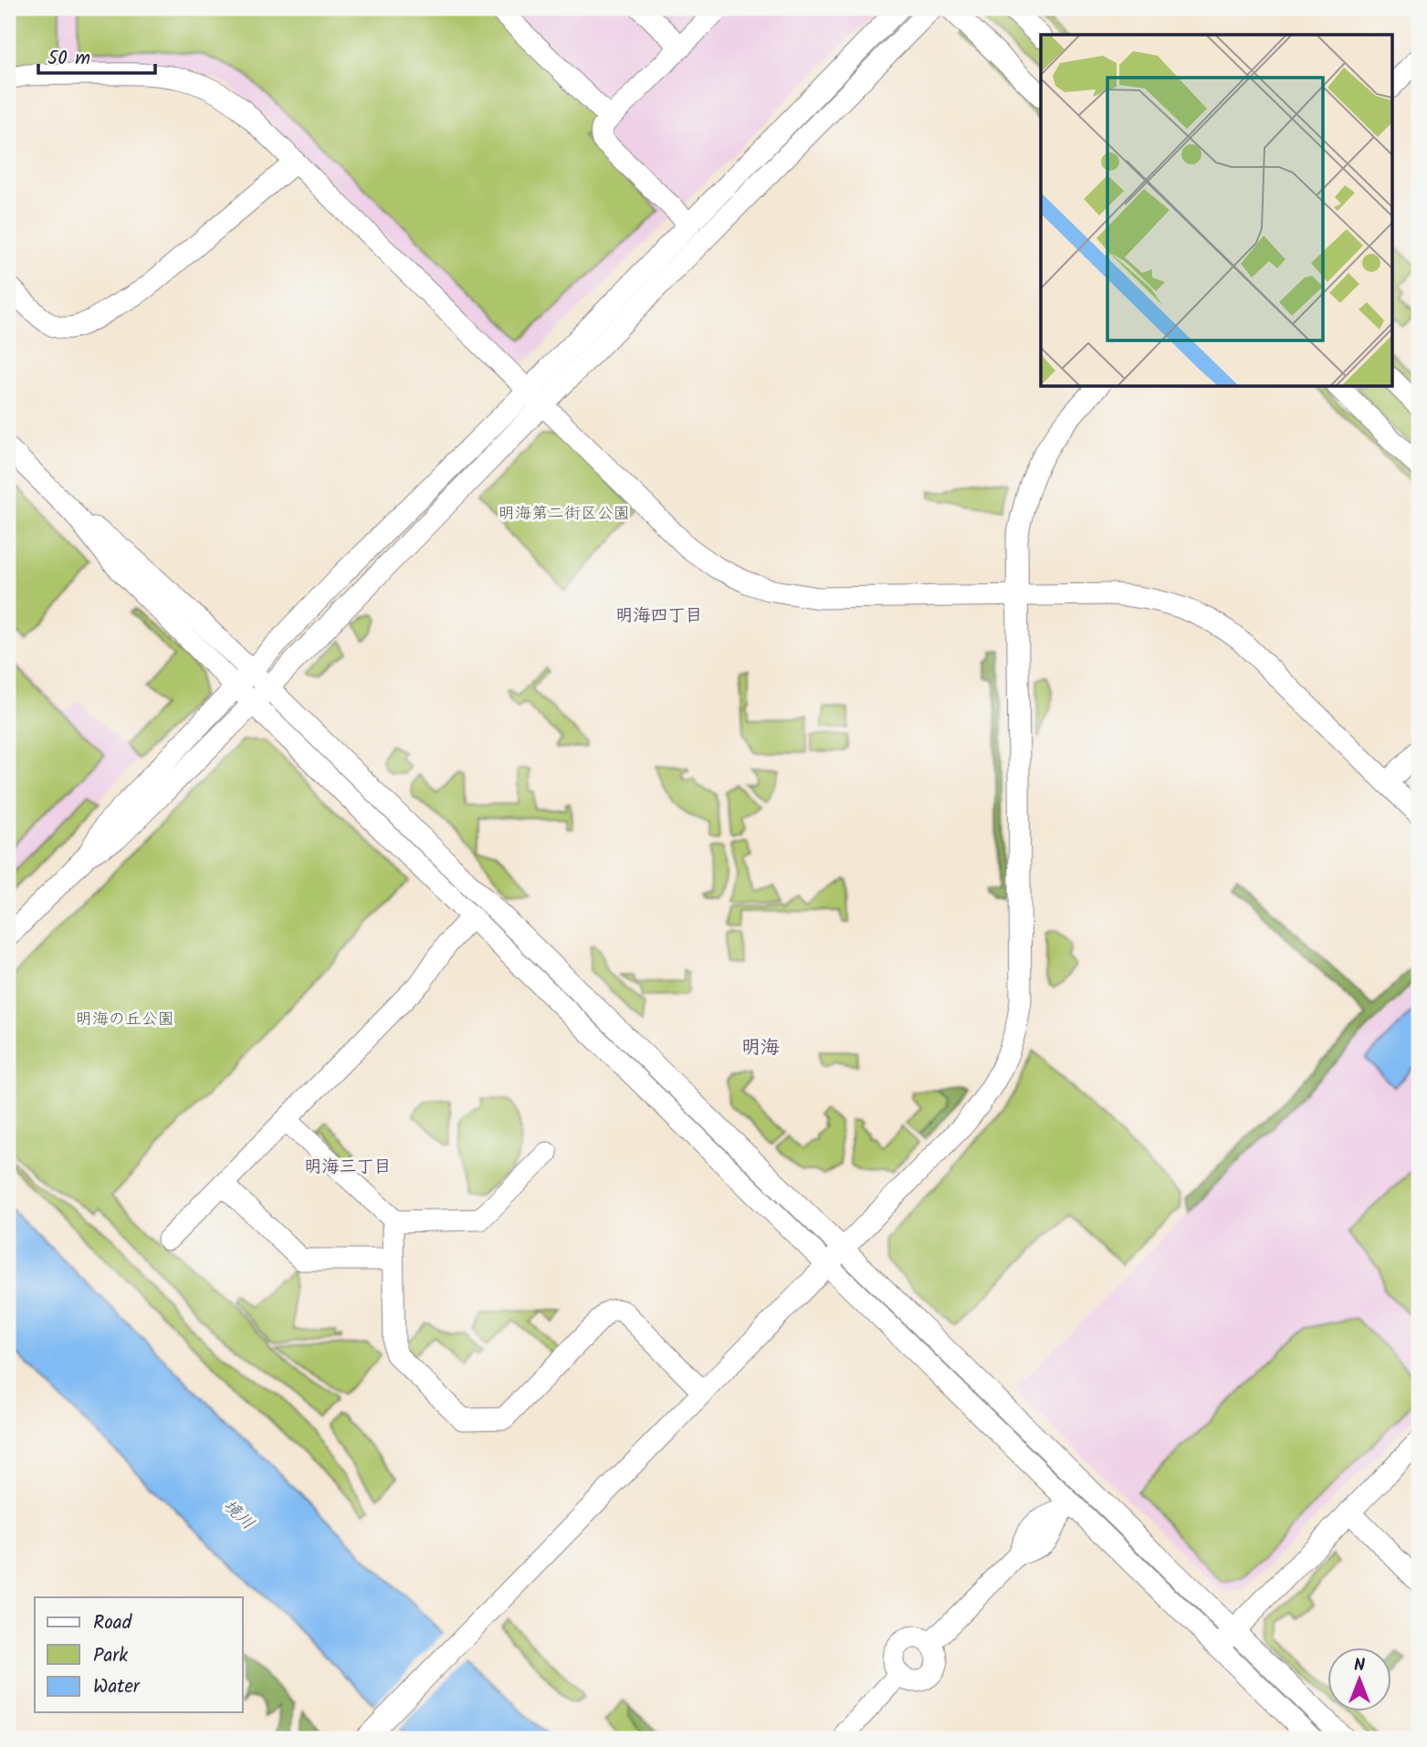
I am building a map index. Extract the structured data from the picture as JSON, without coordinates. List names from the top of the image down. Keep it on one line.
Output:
{"districts":["明海四丁目","明海","明海三丁目"],"water":["境川"],"parks":["明海第二街区公園","明海の丘公園"],"legend":["Road","Park","Water"],"scale_bar":"50 m","north":"top"}
